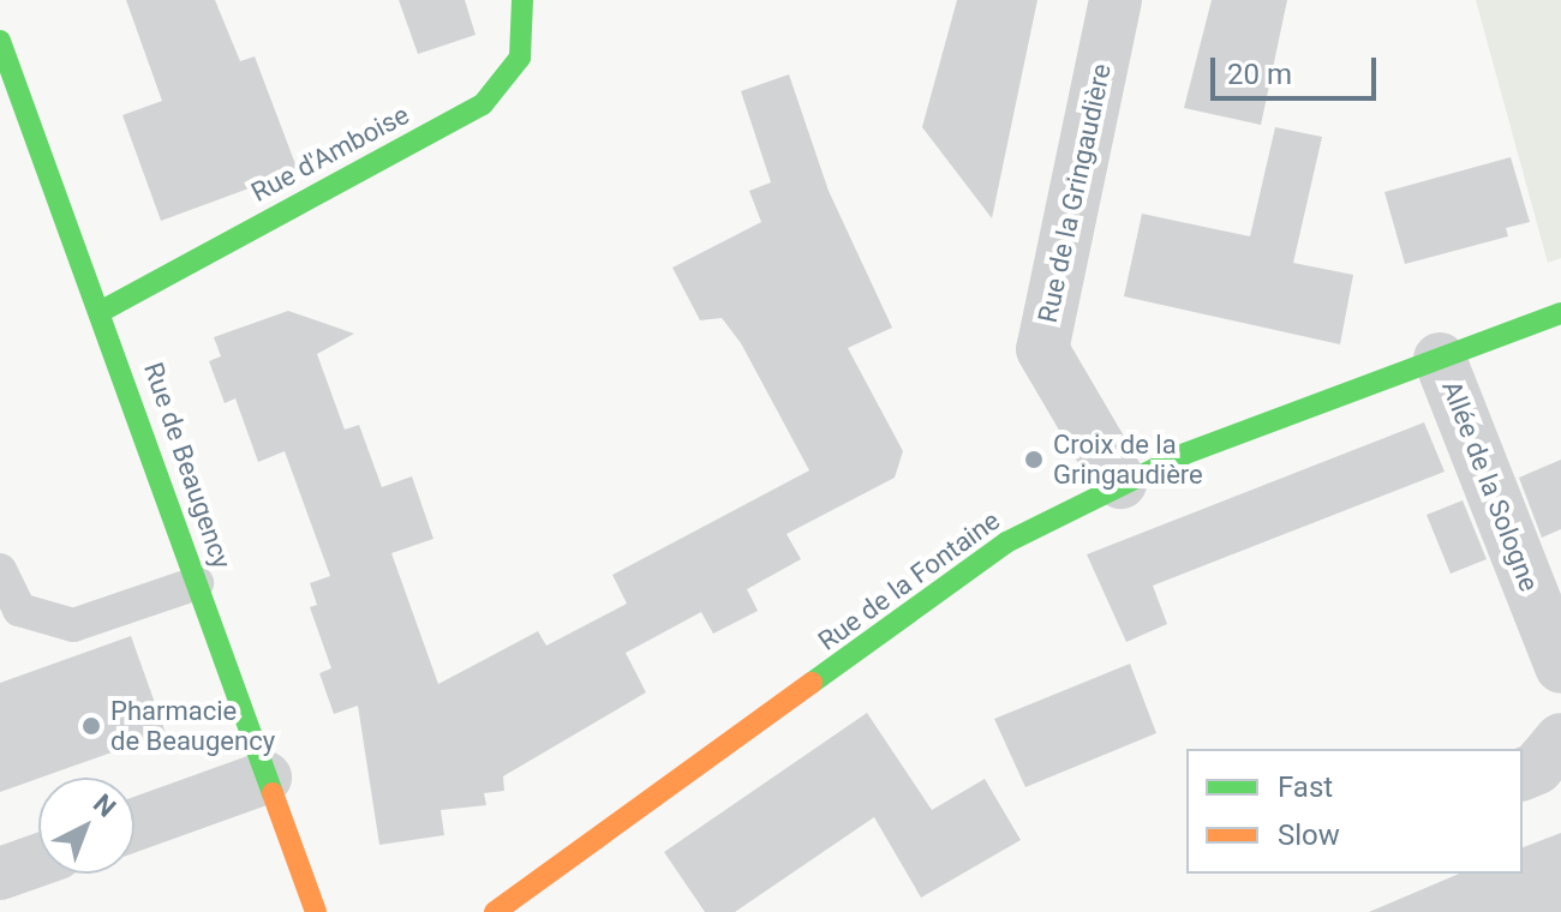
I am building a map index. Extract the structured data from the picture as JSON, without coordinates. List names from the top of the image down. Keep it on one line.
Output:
{"streets":{"street":["Rue d'Amboise","Rue de la Gringaudière","Rue de Beaugency","Allée de la Sologne","Rue de la Fontaine"]},"crossings":[["Rue d'Amboise","Rue de Beaugency"],["Rue de la Gringaudière","Rue de la Fontaine"],["Allée de la Sologne","Rue de la Fontaine"]],"places":["Croix de la Gringaudière","Pharmacie de Beaugency"],"legend":["Fast","Slow"],"scale_bar":"20 m","north":"top right"}
